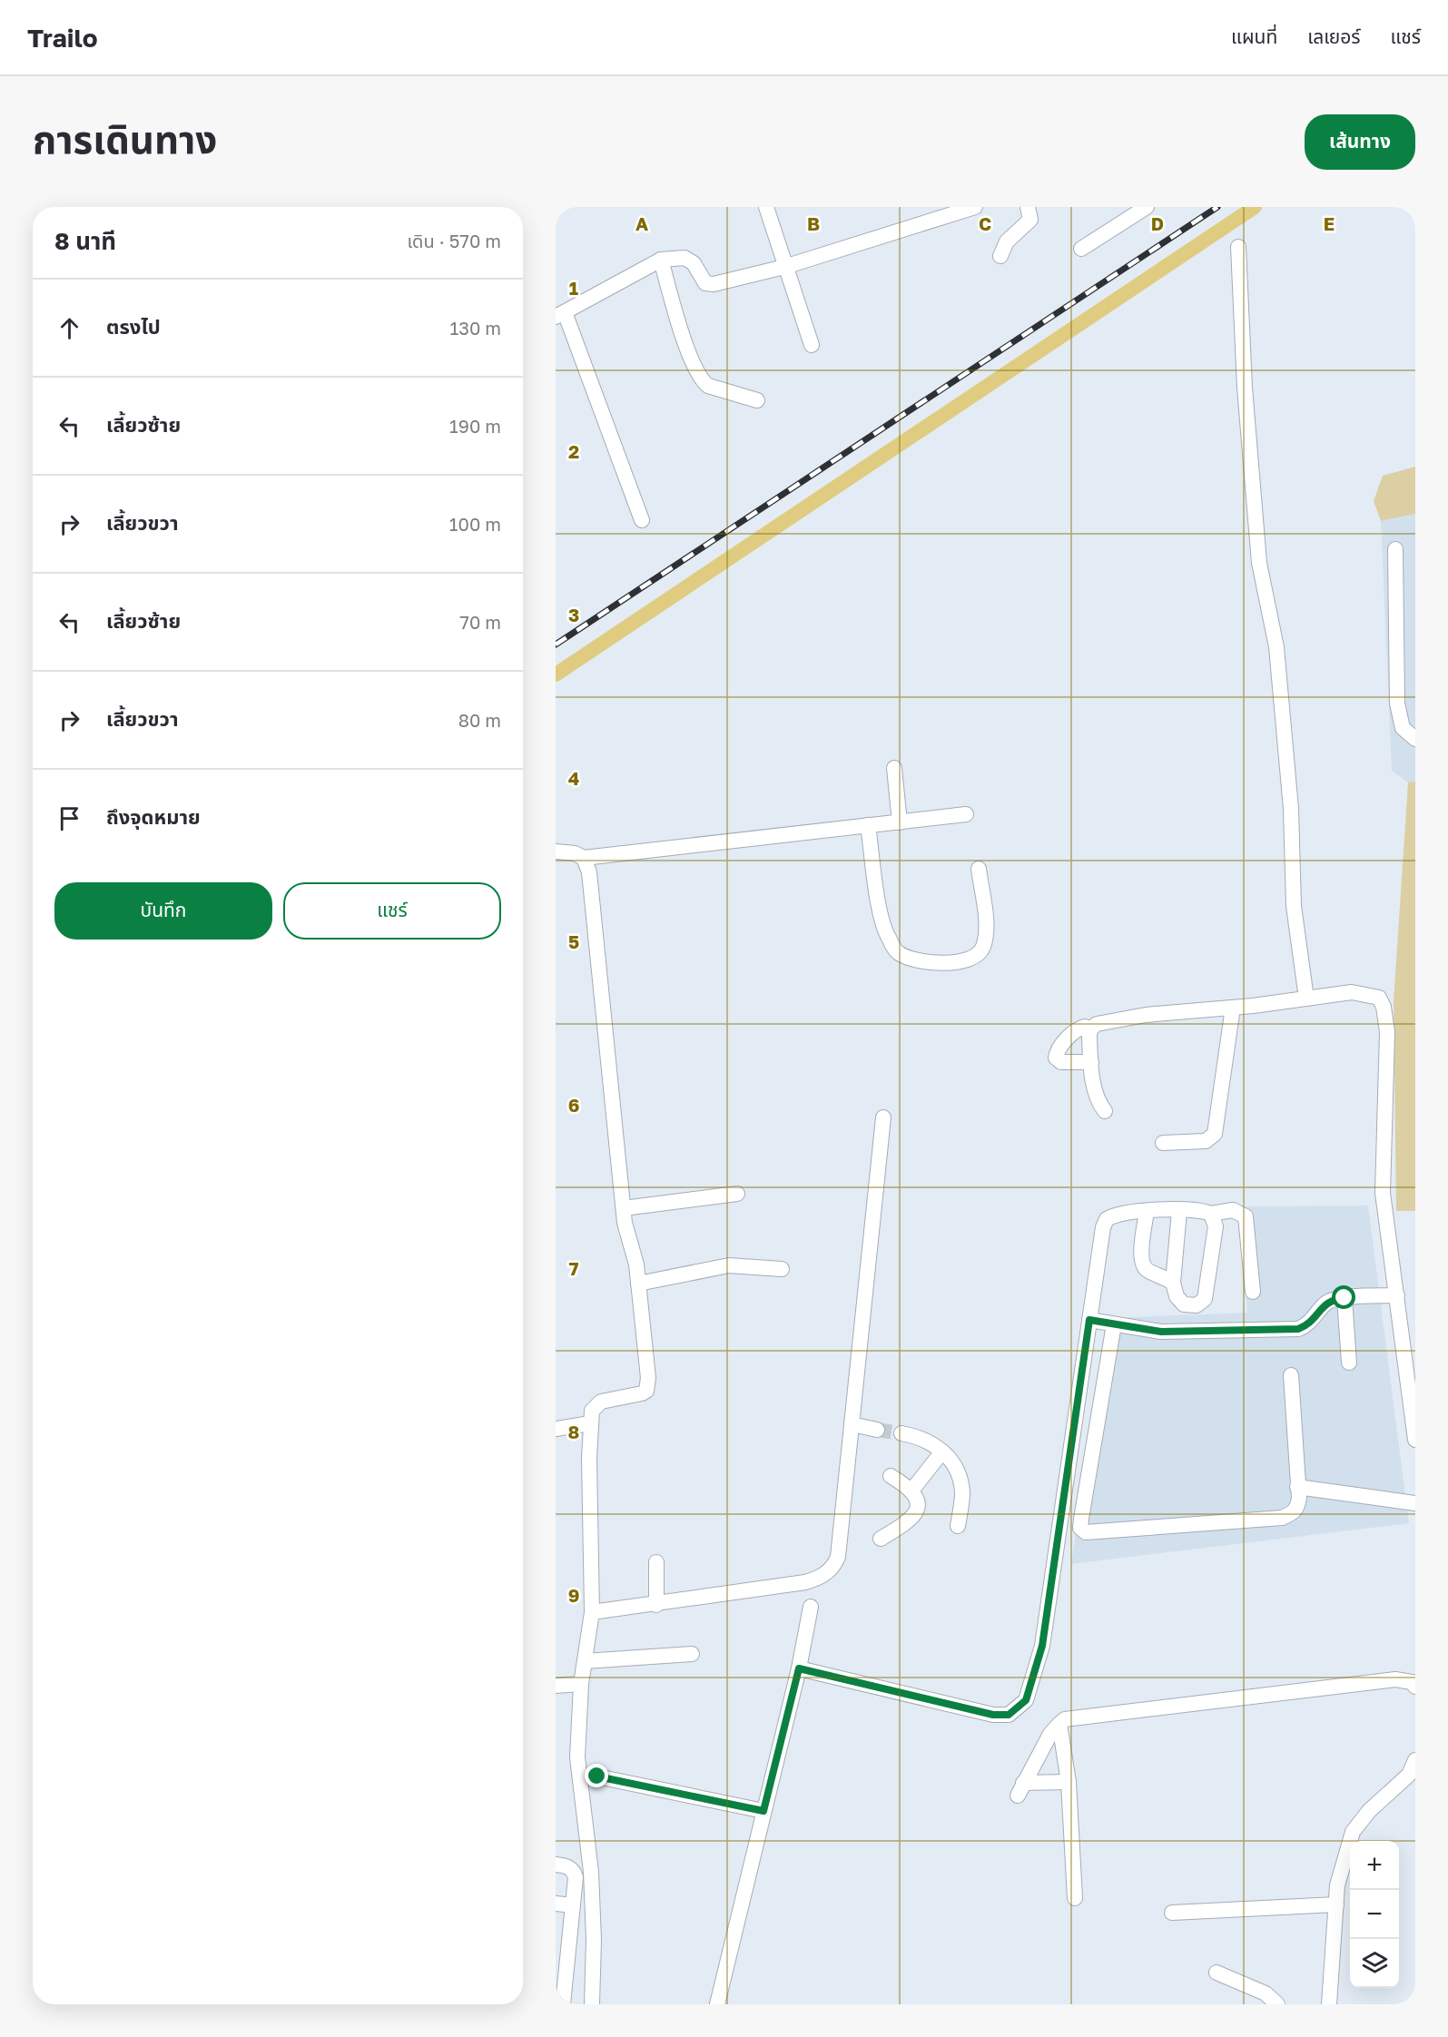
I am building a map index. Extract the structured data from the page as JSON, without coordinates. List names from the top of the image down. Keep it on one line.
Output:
{"page":{"header":"Trailo","nav":["แผนที่","เลเยอร์","แชร์"],"title":"การเดินทาง","buttons":["เส้นทาง",["บันทึก","แชร์"]],"heading":["8 นาที","เดิน · 570 m"],"list":[["ตรงไป","130 m"],["เลี้ยวซ้าย","190 m"],["เลี้ยวขวา","100 m"],["เลี้ยวซ้าย","70 m"],["เลี้ยวขวา","80 m"],"ถึงจุดหมาย"],"map_buttons":["+","−"]},"grid":{"columns":["A","B","C","D","E"],"rows":["1","2","3","4","5","6","7","8","9"]}}
